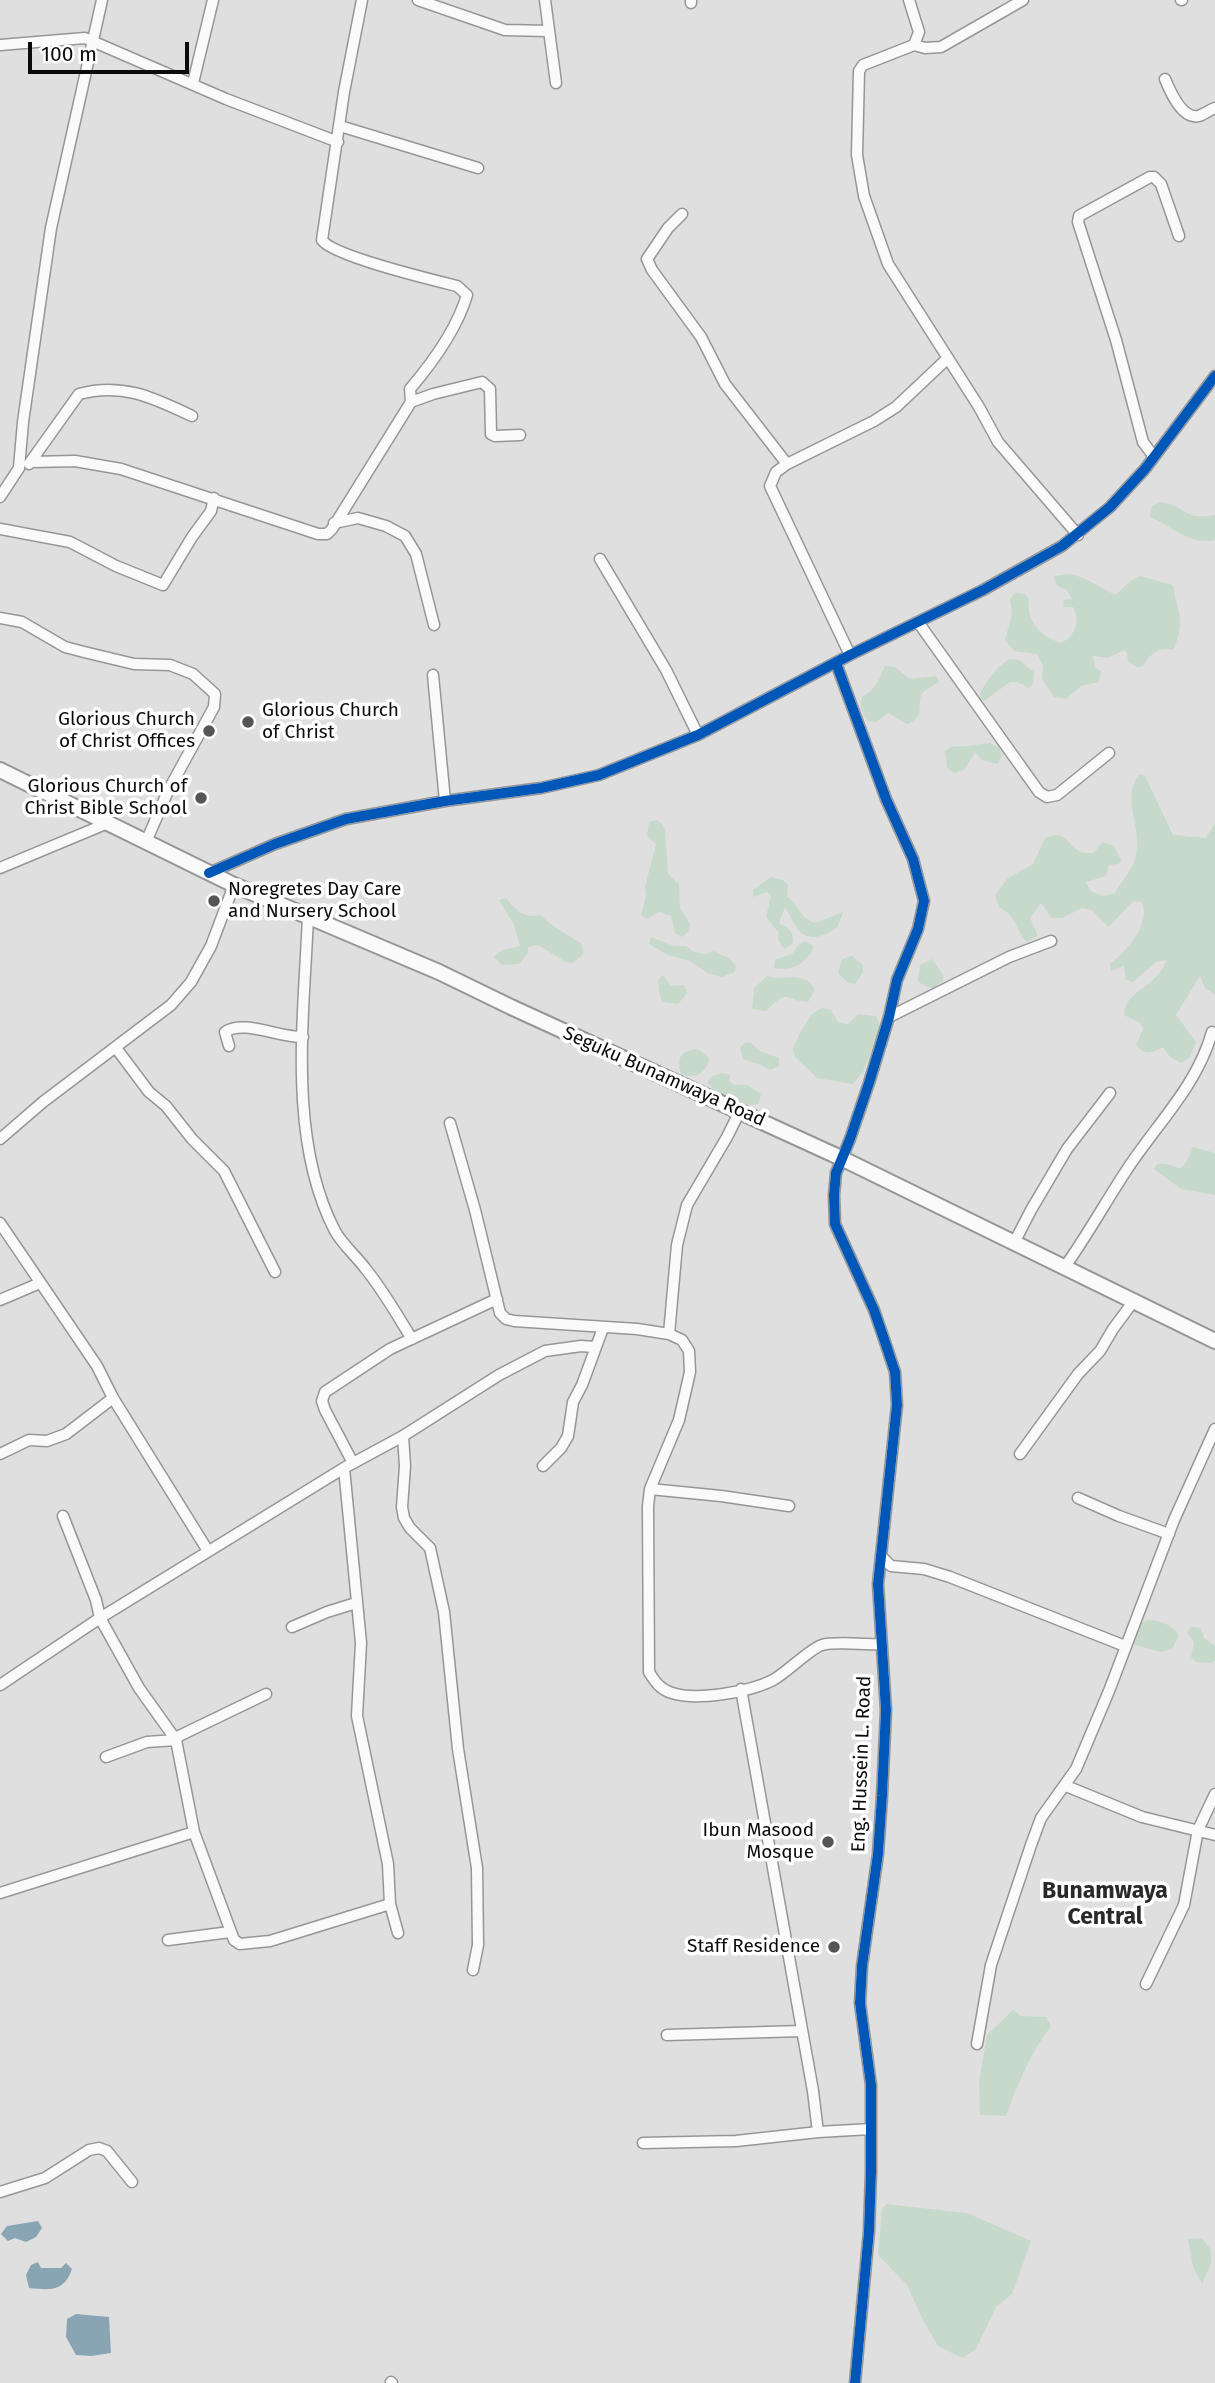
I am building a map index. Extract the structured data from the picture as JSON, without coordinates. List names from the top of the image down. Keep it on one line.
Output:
{"streets":{"main road":["Seguku Bunamwaya Road"],"street":["Eng. Hussein L. Road"]},"crossings":[["Seguku Bunamwaya Road","Eng. Hussein L. Road"]],"districts":["Bunamwaya Central"],"places":["Glorious Church of Christ","Glorious Church of Christ Offices","Glorious Church of Christ Bible School","Noregretes Day Care and Nursery School","Ibun Masood Mosque","Staff Residence"],"scale_bar":"100 m"}
